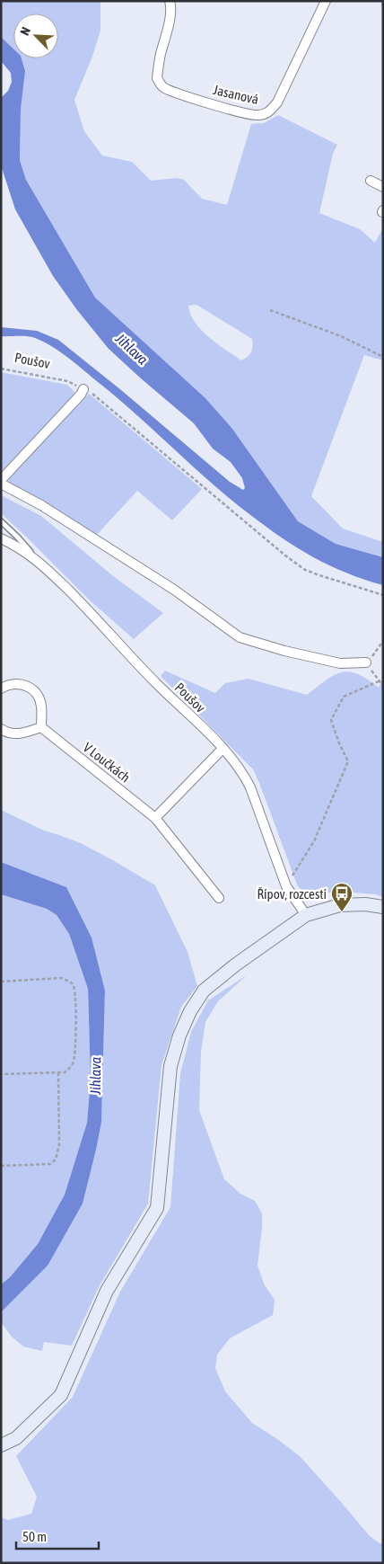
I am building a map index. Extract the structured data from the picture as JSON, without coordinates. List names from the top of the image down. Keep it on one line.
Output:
{"streets":{"street":["Jasanová","Poušov","V Loučkách"]},"water":["Jihlava"],"places":{"bus stop":["Řípov, rozcestí"]},"scale_bar":"50 m","north":"top left"}
